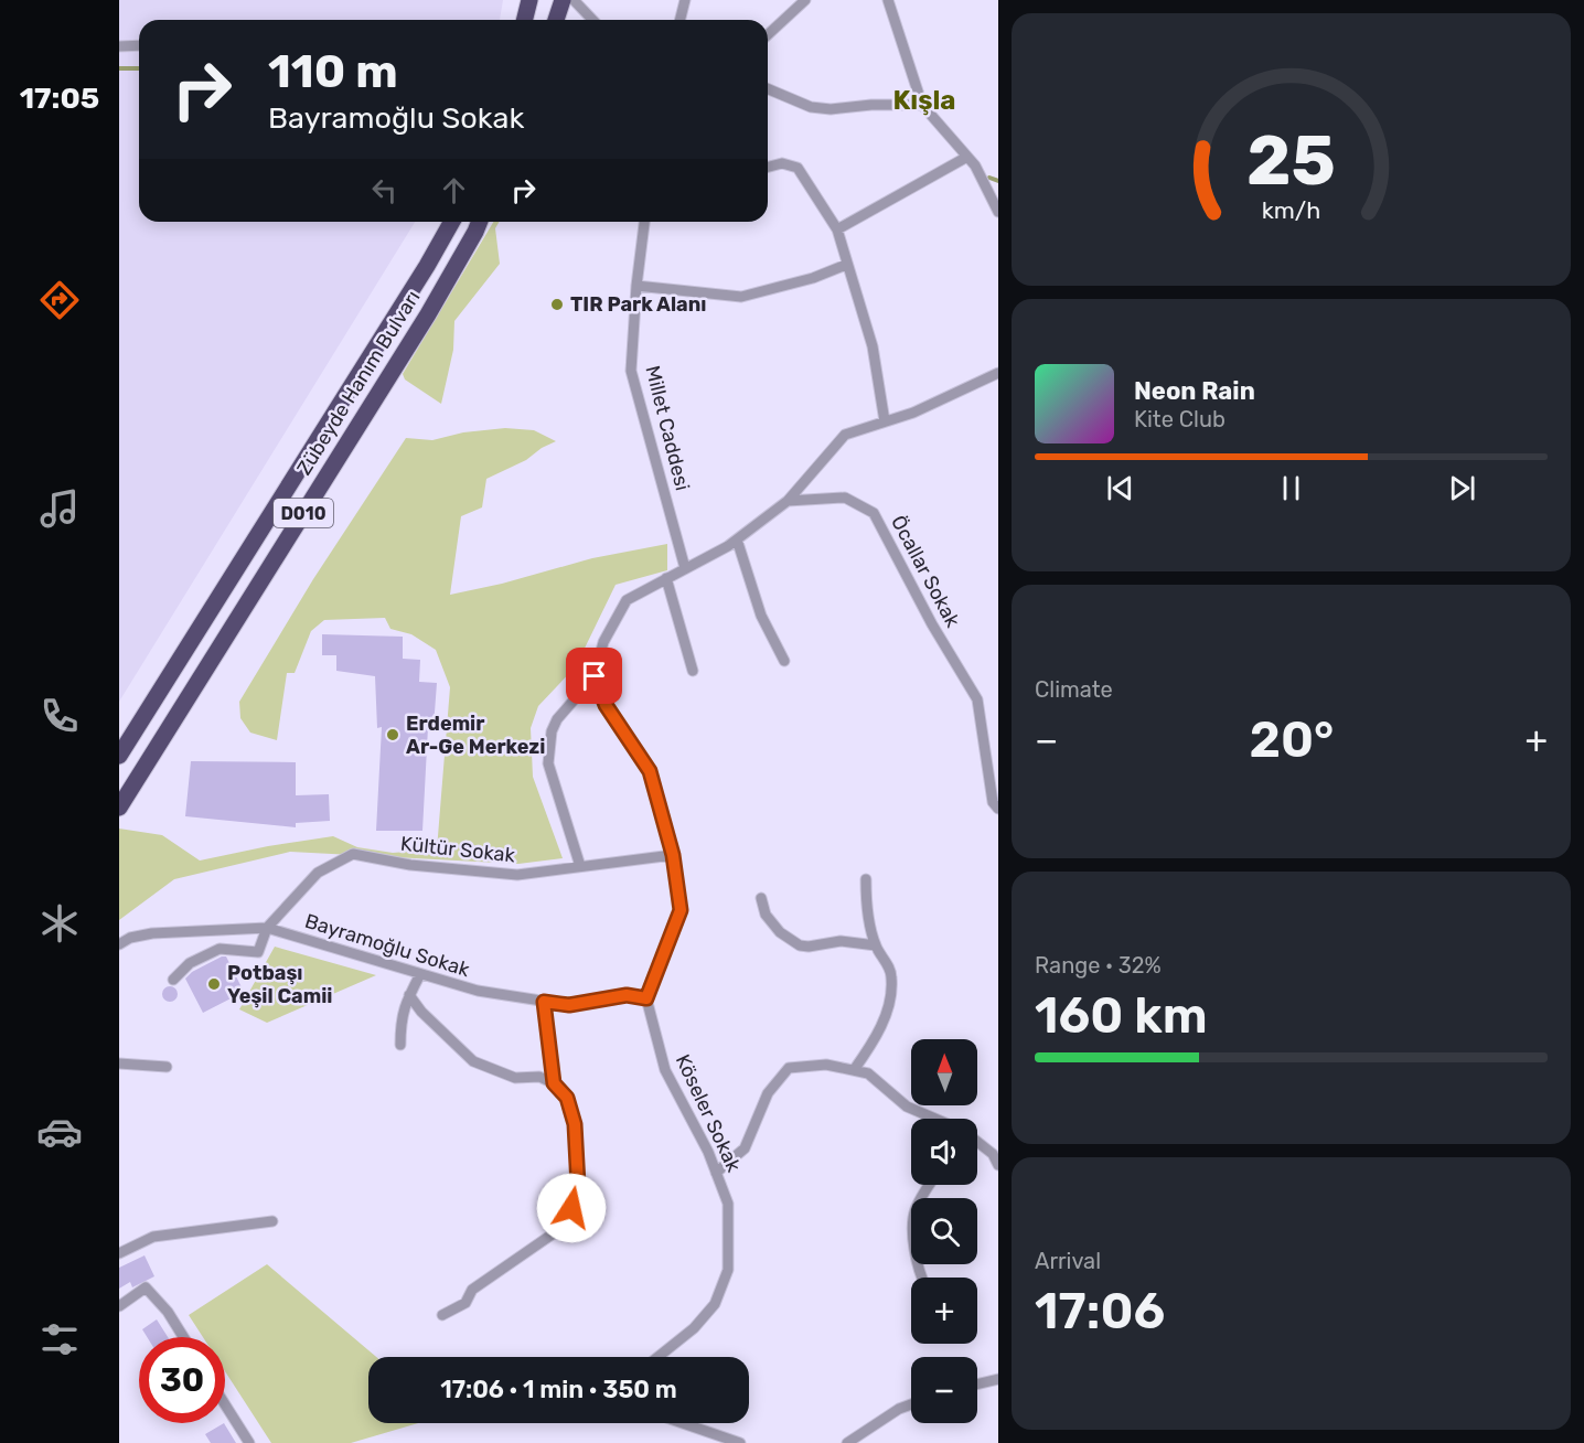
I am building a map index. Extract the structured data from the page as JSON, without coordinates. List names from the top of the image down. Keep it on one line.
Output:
{"streets":{"highway":["Zübeyde Hanım Bulvarı","D010"],"street":["Millet Caddesi","Öcallar Sokak","Kültür Sokak","Bayramoğlu Sokak","Köseler Sokak"]},"crossings":[["Kültür Sokak","Bayramoğlu Sokak"],["Bayramoğlu Sokak","Köseler Sokak"]],"districts":["Kışla"],"places":["TIR Park Alanı","Erdemir Ar-Ge Merkezi","Potbaşı Yeşil Camii"],"north":"top","page":{"tabs":"17:05","turn":["110 m","Bayramoğlu Sokak"],"song":["Neon Rain","Kite Club"],"tile":["Climate",["Range · 32%","160 km"],["Arrival","17:06"]],"heat":["−","20°","+"],"map_buttons":["+","−"],"limit":"30","trip":"17:06 · 1 min · 350 m","gauge":["25","km/h"]}}
